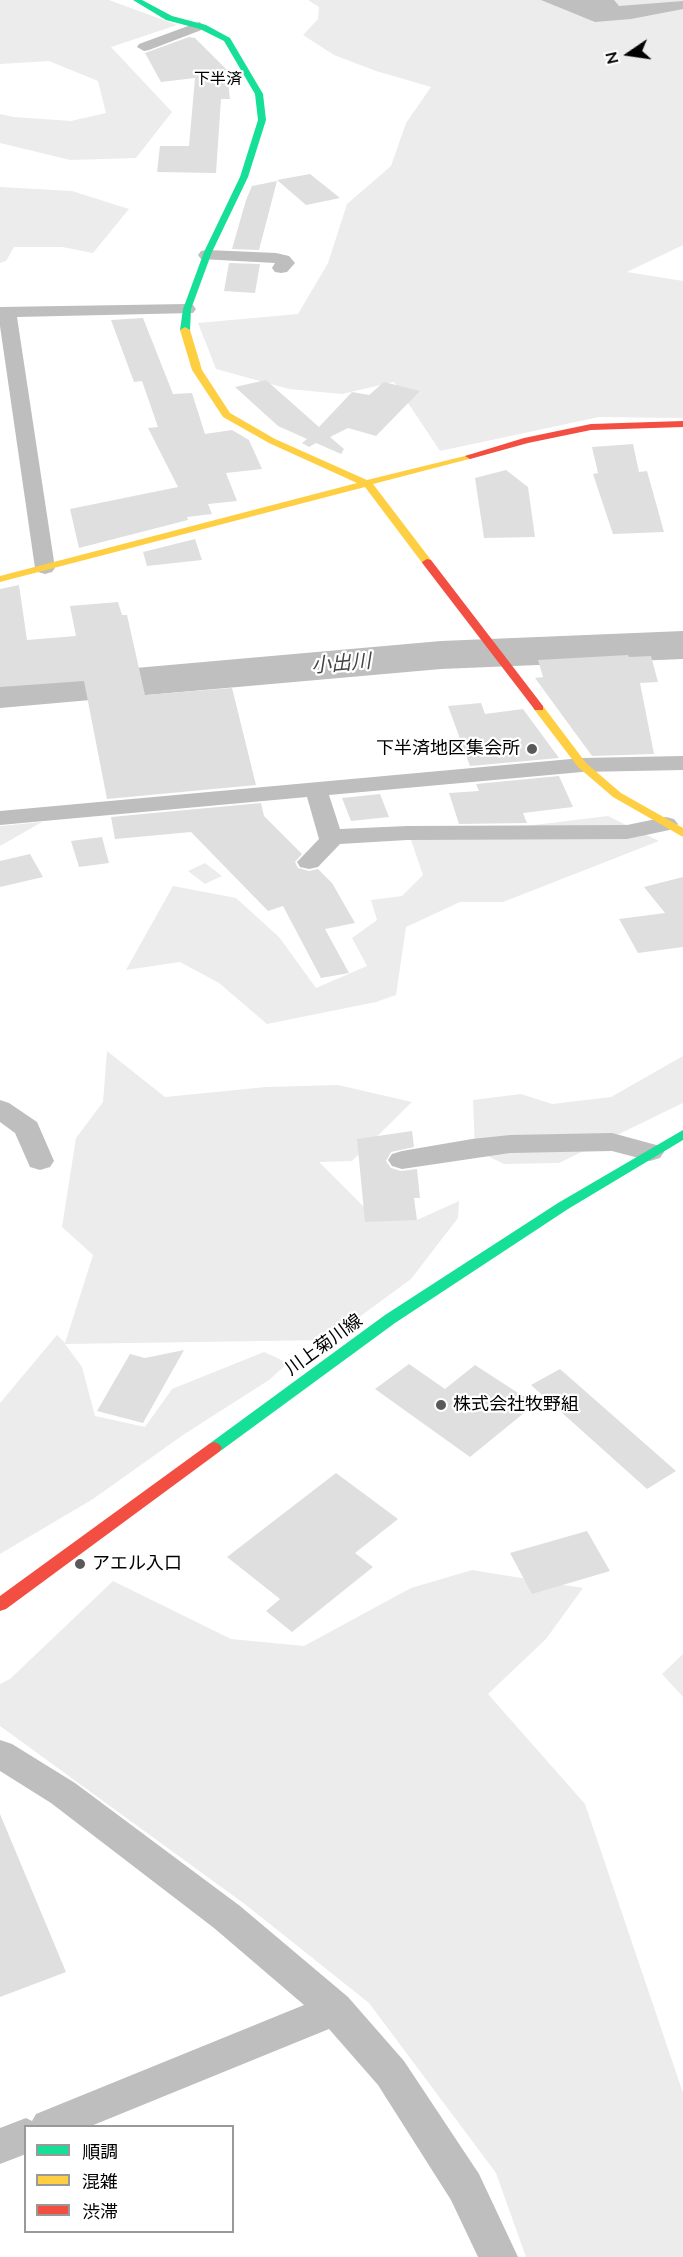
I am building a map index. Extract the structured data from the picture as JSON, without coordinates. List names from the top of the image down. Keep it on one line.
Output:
{"streets":{"street":["川上菊川線"]},"districts":["下半済"],"water":["小出川"],"places":["下半済地区集会所","株式会社牧野組","アエル入口"],"legend":["順調","混雑","渋滞"],"north":"left"}
